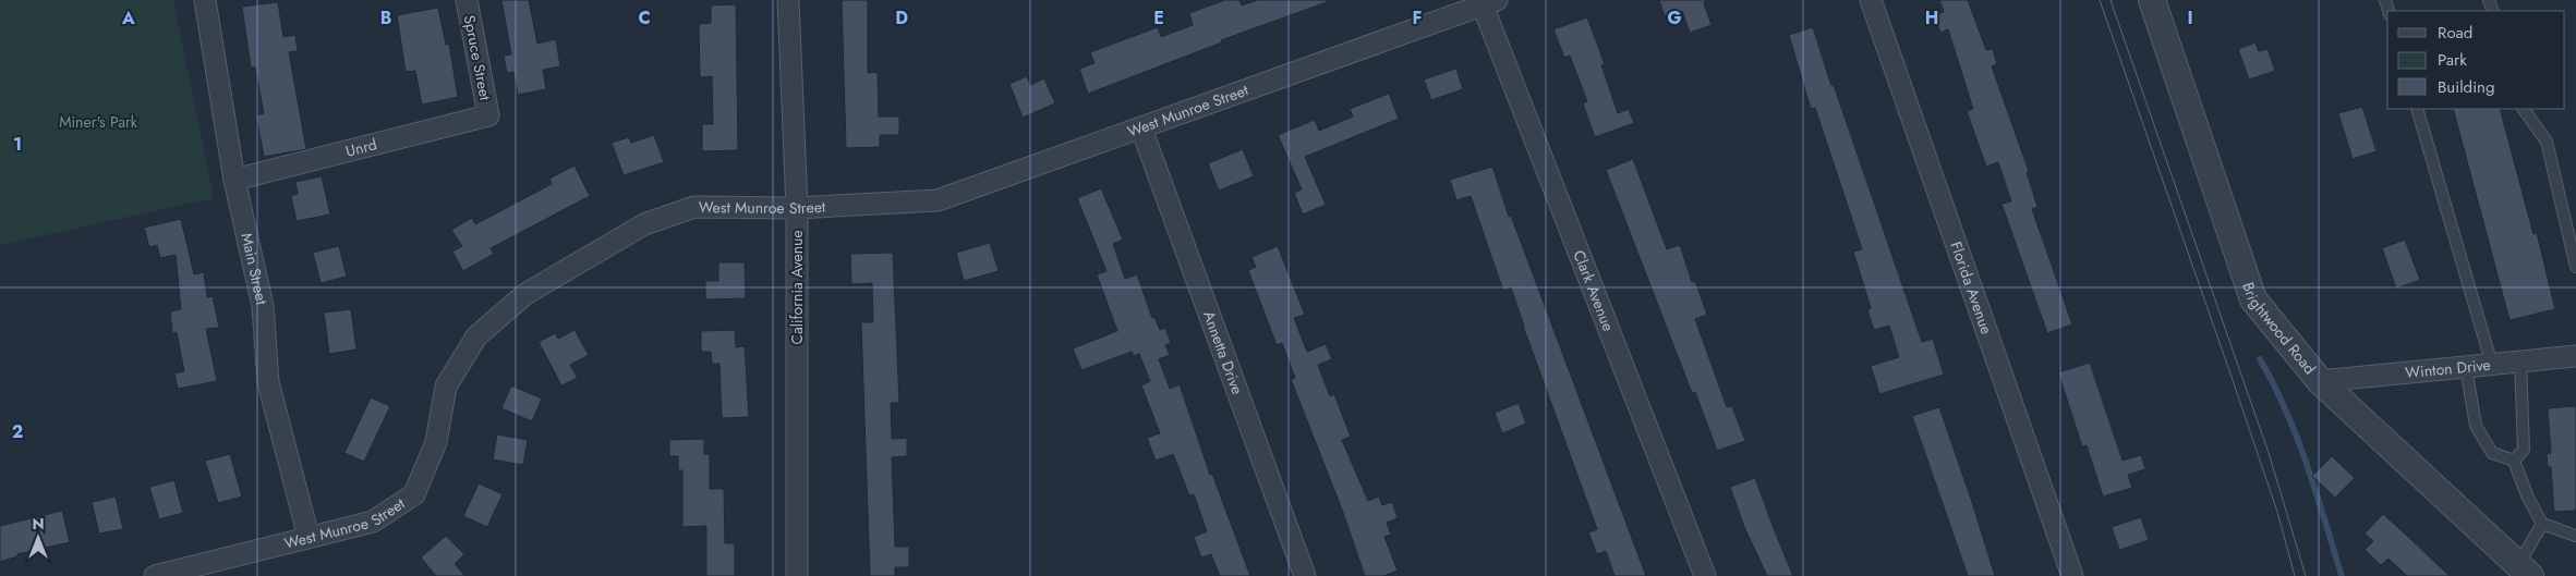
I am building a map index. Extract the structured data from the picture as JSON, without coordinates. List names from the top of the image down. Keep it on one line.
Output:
{"streets":{"street":["Spruce Street","West Munroe Street","Unrd","Main Street","California Avenue","Florida Avenue","Clark Avenue","Brightwood Road","Annetta Drive","Winton Drive"]},"crossings":[["Spruce Street","Unrd"],["West Munroe Street","Main Street"],["West Munroe Street","California Avenue"],["West Munroe Street","Clark Avenue"],["West Munroe Street","Annetta Drive"],["Unrd","Main Street"],["Brightwood Road","Winton Drive"]],"parks":["Miner's Park"],"legend":["Road","Park","Building"],"north":"top","grid":{"columns":["A","B","C","D","E","F","G","H","I"],"rows":["1","2"]}}
